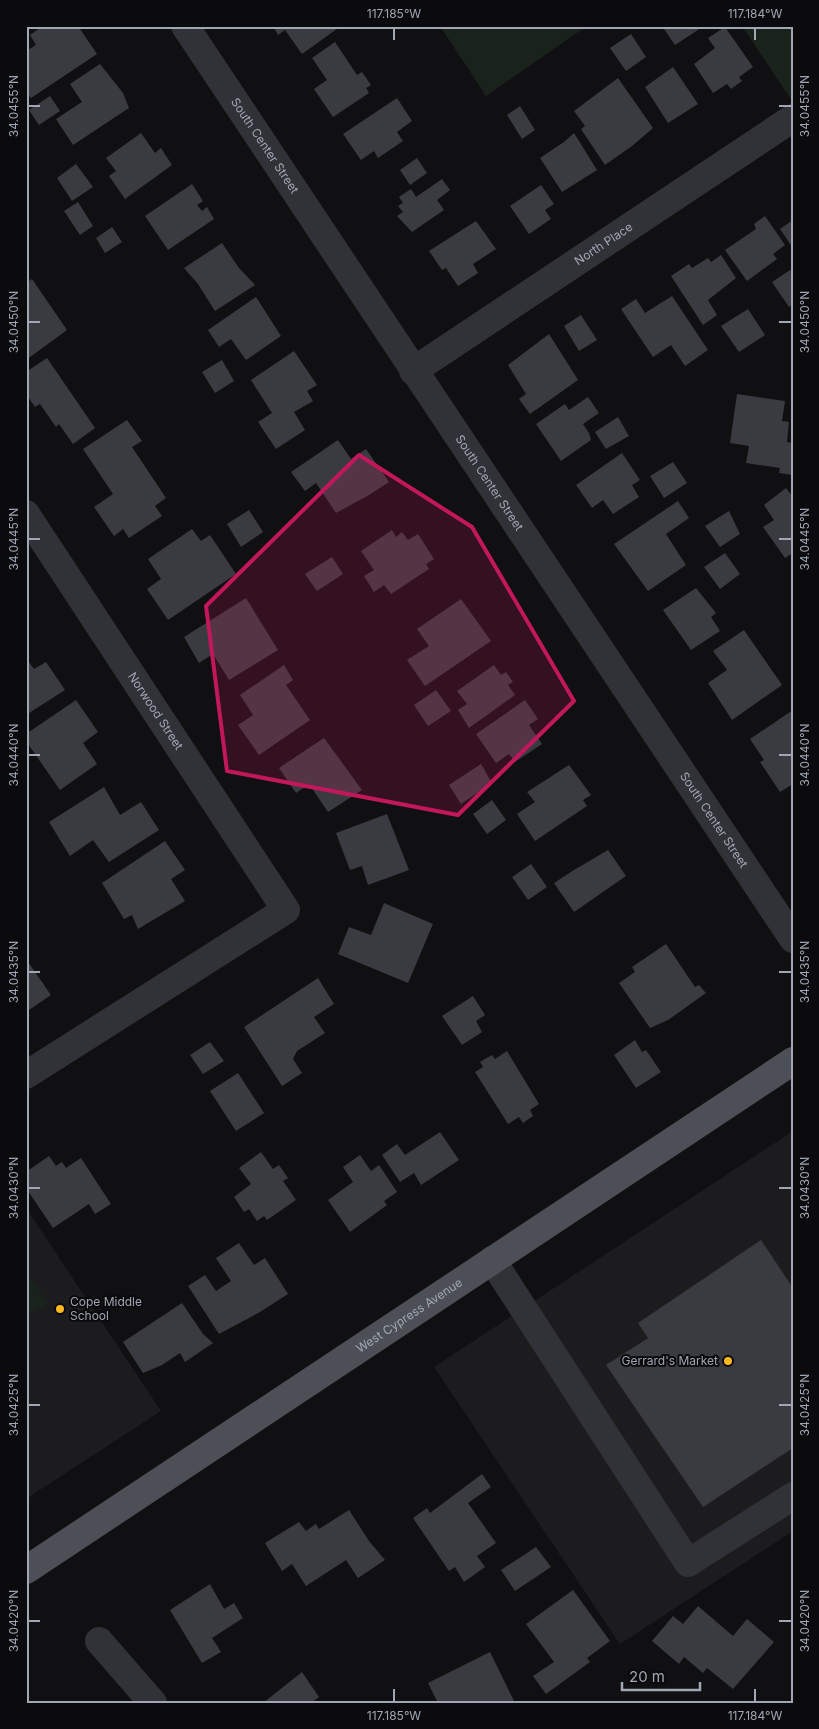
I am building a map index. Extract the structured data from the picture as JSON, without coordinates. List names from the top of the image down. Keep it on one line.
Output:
{"streets":{"main road":["West Cypress Avenue"],"street":["South Center Street","North Place","Norwood Street"]},"crossings":[["South Center Street","North Place"]],"places":["Cope Middle School","Gerrard's Market"],"scale_bar":"20 m","coordinates":["117.185°W","117.184°W","34.0455°N","34.0450°N","34.0445°N","34.0440°N","34.0435°N","34.0430°N","34.0425°N","34.0420°N"]}
